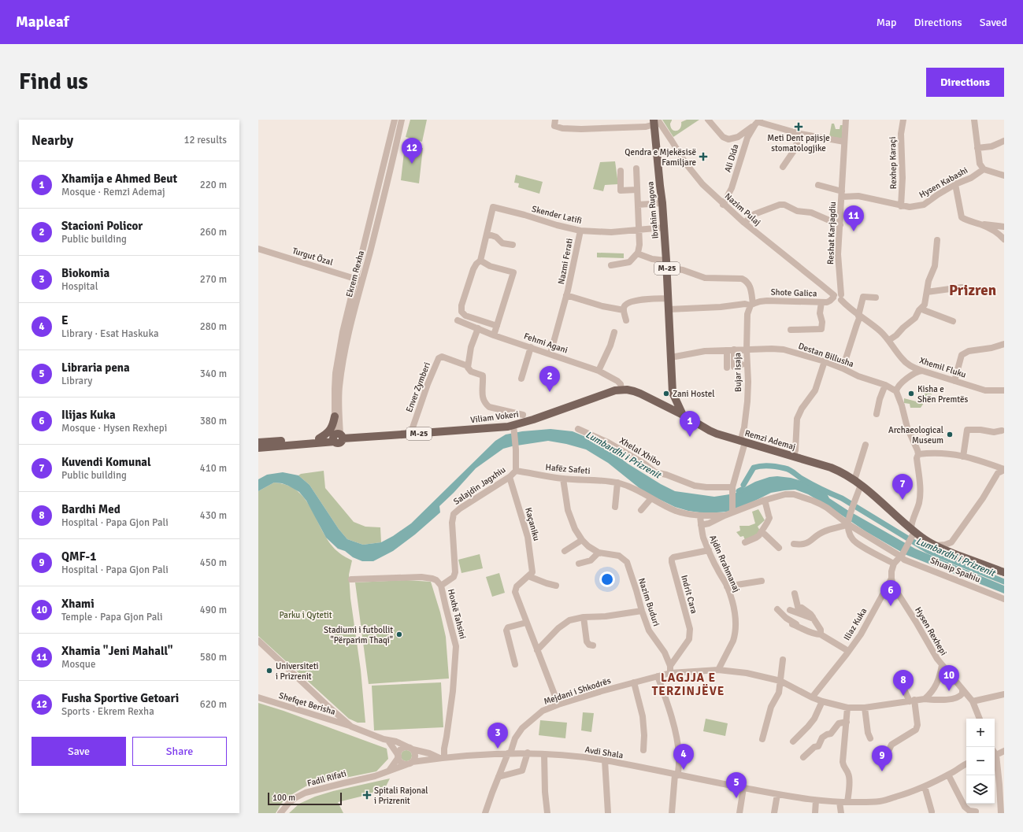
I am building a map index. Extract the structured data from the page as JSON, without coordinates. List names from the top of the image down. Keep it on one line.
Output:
{"streets":{"main road":["Ibrahim Rugova","M-25","Viliam Vokeri","Remzi Ademaj"],"street":["Ali Dida","Rexhep Karaçi","Hysen Kabashi","Nazim Pulaj","Skender Latifi","Reshat Karjagdiu","Turgut Özal","Nazmi Ferati","Ekrem Rexha","Shote Galica","Fehmi Agani","Destan Billusha","Xhemil Fluku","Bujar Isaja","Enver Zymberi","Xhelal Xhibo","Hafëz Safeti","Salajdin Jagxhiu","Kaçaniku","Ajdin Rrahmanaj","Shuaip Spahiu","Indrit Cara","Nazim Buduri","Hoxhë Tahsini","Iliaz Kuka","Hysen Rexhepi","Mejdani i Shkodrës","Shefqet Berisha","Avdi Shala","Fadil Rifati"]},"crossings":[["Ali Dida","Nazim Pulaj"],["Rexhep Karaçi","Hysen Kabashi"],["Hysen Kabashi","Reshat Karjagdiu"],["Nazim Pulaj","Ibrahim Rugova"],["Nazim Pulaj","Shote Galica"],["Ibrahim Rugova","Skender Latifi"],["Ibrahim Rugova","Shote Galica"],["Ibrahim Rugova","Destan Billusha"],["Ibrahim Rugova","Viliam Vokeri"],["Ibrahim Rugova","Remzi Ademaj"],["Skender Latifi","Nazmi Ferati"],["Reshat Karjagdiu","Xhemil Fluku"],["Turgut Özal","Ekrem Rexha"],["Nazmi Ferati","Fehmi Agani"],["Ekrem Rexha","Viliam Vokeri"],["Shote Galica","Bujar Isaja"],["Fehmi Agani","Viliam Vokeri"],["Destan Billusha","Bujar Isaja"],["Bujar Isaja","Remzi Ademaj"],["Enver Zymberi","Viliam Vokeri"],["Viliam Vokeri","Remzi Ademaj"],["Viliam Vokeri","Salajdin Jagxhiu"],["Hafëz Safeti","Salajdin Jagxhiu"],["Hafëz Safeti","Ajdin Rrahmanaj"],["Hafëz Safeti","Shuaip Spahiu"],["Hafëz Safeti","Nazim Buduri"],["Salajdin Jagxhiu","Kaçaniku"],["Salajdin Jagxhiu","Hoxhë Tahsini"],["Ajdin Rrahmanaj","Shuaip Spahiu"],["Ajdin Rrahmanaj","Indrit Cara"],["Ajdin Rrahmanaj","Mejdani i Shkodrës"],["Indrit Cara","Nazim Buduri"],["Nazim Buduri","Mejdani i Shkodrës"],["Hoxhë Tahsini","Shefqet Berisha"],["Hoxhë Tahsini","Avdi Shala"],["Hoxhë Tahsini","Fadil Rifati"],["Iliaz Kuka","Hysen Rexhepi"],["Iliaz Kuka","Mejdani i Shkodrës"],["Hysen Rexhepi","Mejdani i Shkodrës"],["Mejdani i Shkodrës","Avdi Shala"],["Shefqet Berisha","Avdi Shala"],["Shefqet Berisha","Fadil Rifati"],["Avdi Shala","Fadil Rifati"]],"districts":["Prizren","LAGJJA E TERZINJËVE"],"water":["Lumbardhi i Prizrenit"],"parks":["Parku i Qytetit"],"places":{"health":["Meti Dent pajisje stomatologjike","Qendra e Mjekësisë Familjare","Spitali Rajonal i Prizrenit"],"other":["Zani Hostel","Kisha e Shën Premtës","Archaeological Museum","Stadiumi i futbollit \"Përparim Thaqi\"","Universiteti i Prizrenit"]},"scale_bar":"100 m","page":{"header":"Mapleaf","nav":["Map","Directions","Saved"],"buttons":["Directions",["Save","Share"]],"title":"Find us","heading":["Nearby","12 results"],"pins":["12","11","2","1","7","6","10","8","3","4","9","5"],"list":[{"mark":"1","name":"Xhamija e Ahmed Beut","note":"Mosque · Remzi Ademaj","value":"220 m"},{"mark":"2","name":"Stacioni Policor","note":"Public building","value":"260 m"},{"mark":"3","name":"Biokomia","note":"Hospital","value":"270 m"},{"mark":"4","name":"E","note":"Library · Esat Haskuka","value":"280 m"},{"mark":"5","name":"Libraria pena","note":"Library","value":"340 m"},{"mark":"6","name":"Ilijas Kuka","note":"Mosque · Hysen Rexhepi","value":"380 m"},{"mark":"7","name":"Kuvendi Komunal","note":"Public building","value":"410 m"},{"mark":"8","name":"Bardhi Med","note":"Hospital · Papa Gjon Pali","value":"430 m"},{"mark":"9","name":"QMF-1","note":"Hospital · Papa Gjon Pali","value":"450 m"},{"mark":"10","name":"Xhami","note":"Temple · Papa Gjon Pali","value":"490 m"},{"mark":"11","name":"Xhamia \"Jeni Mahall\"","note":"Mosque","value":"580 m"},{"mark":"12","name":"Fusha Sportive Getoari","note":"Sports · Ekrem Rexha","value":"620 m"}],"map_buttons":["+","−"],"scale":"100 m"}}
